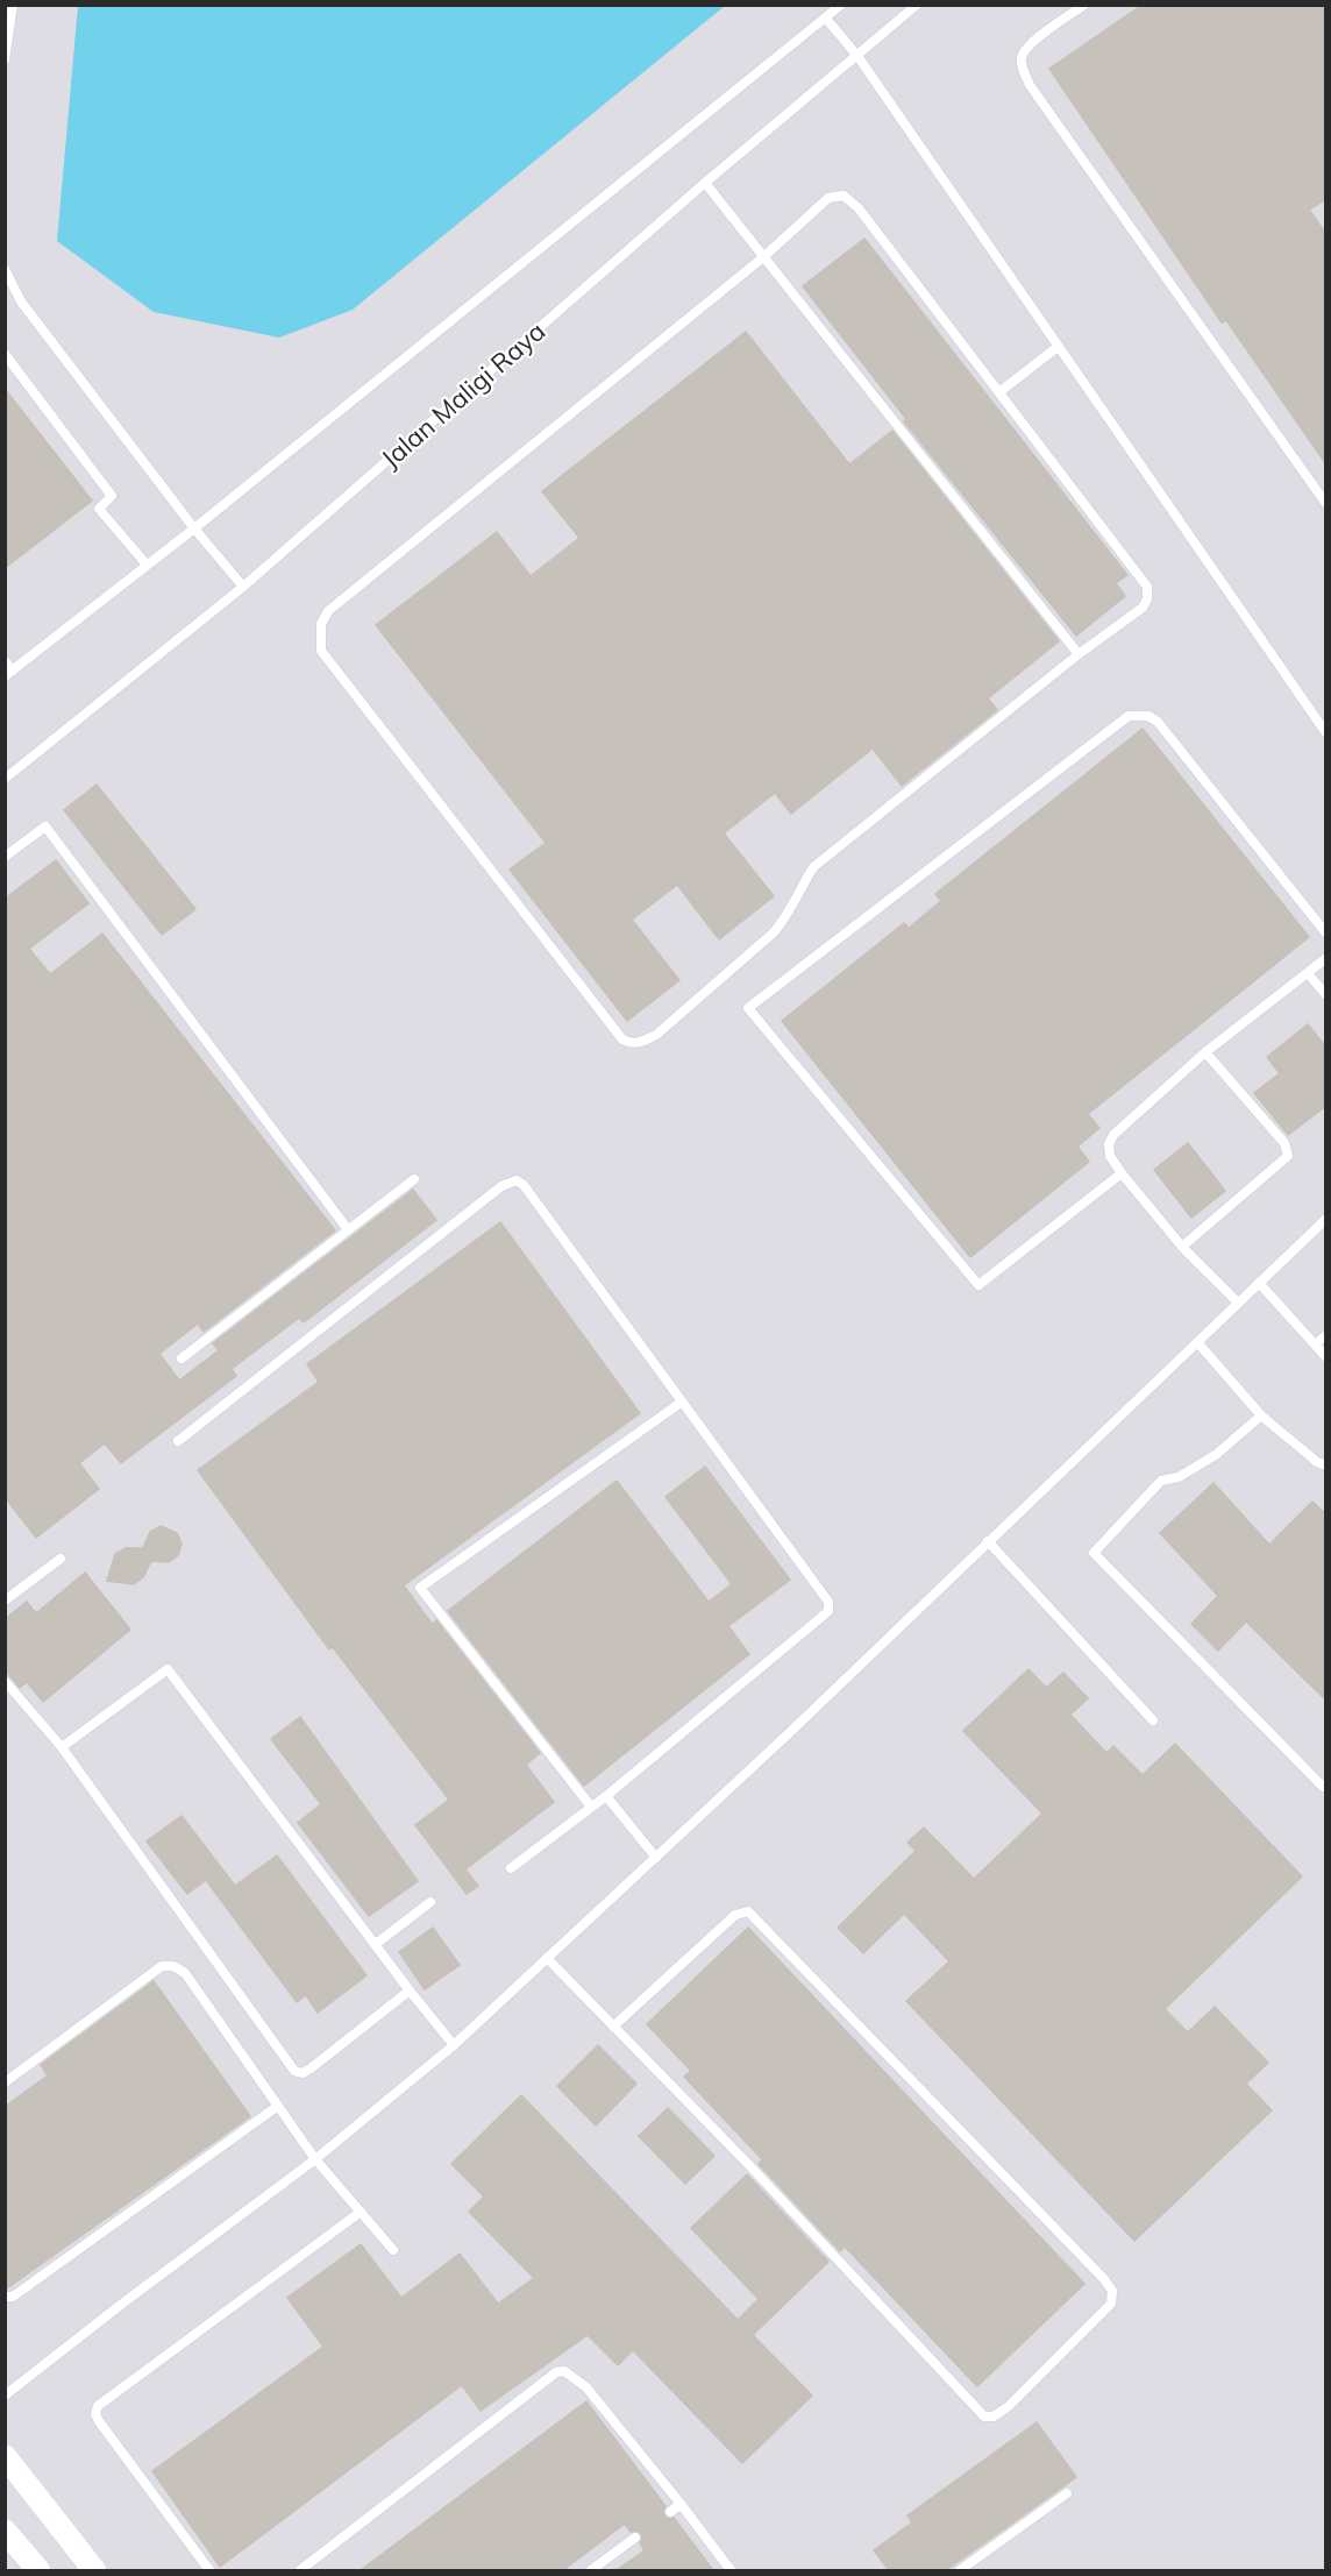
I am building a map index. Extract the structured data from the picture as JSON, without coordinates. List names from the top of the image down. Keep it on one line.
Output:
{"streets":{"lane":["Jalan Maligi Raya"]}}
